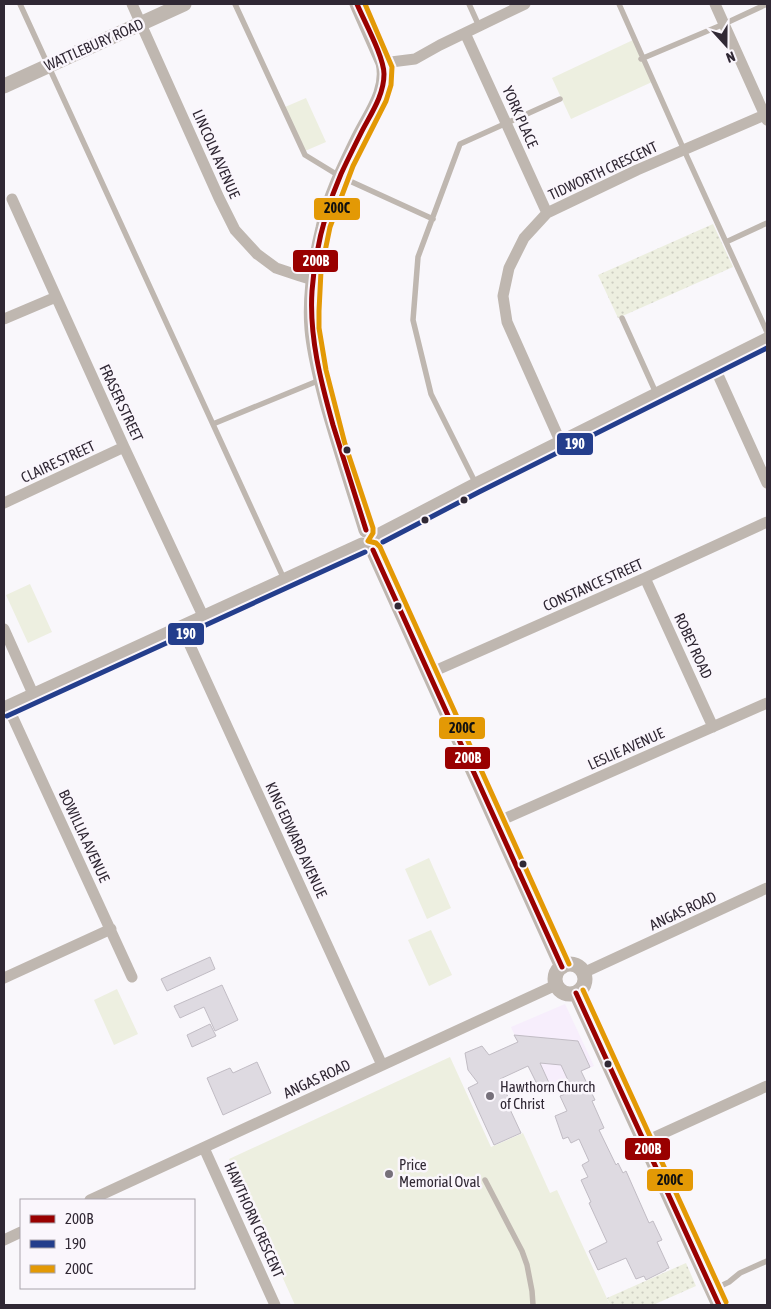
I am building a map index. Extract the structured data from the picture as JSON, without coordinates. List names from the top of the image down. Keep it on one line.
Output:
{"streets":{"street":["WATTLEBURY ROAD","YORK PLACE","LINCOLN AVENUE","TIDWORTH CRESCENT","FRASER STREET","CLAIRE STREET","CONSTANCE STREET","ROBEY ROAD","LESLIE AVENUE","BOWILLIA AVENUE","KING EDWARD AVENUE","ANGAS ROAD","HAWTHORN CRESCENT"]},"crossings":[["WATTLEBURY ROAD","LINCOLN AVENUE"],["YORK PLACE","TIDWORTH CRESCENT"],["FRASER STREET","CLAIRE STREET"],["CONSTANCE STREET","ROBEY ROAD"],["ROBEY ROAD","LESLIE AVENUE"],["KING EDWARD AVENUE","ANGAS ROAD"],["ANGAS ROAD","HAWTHORN CRESCENT"]],"places":["Hawthorn Church of Christ","Price Memorial Oval"],"lines":["transit line 200B","transit line 200C","transit line 190"],"legend":["200B","190","200C"],"north":"bottom"}
